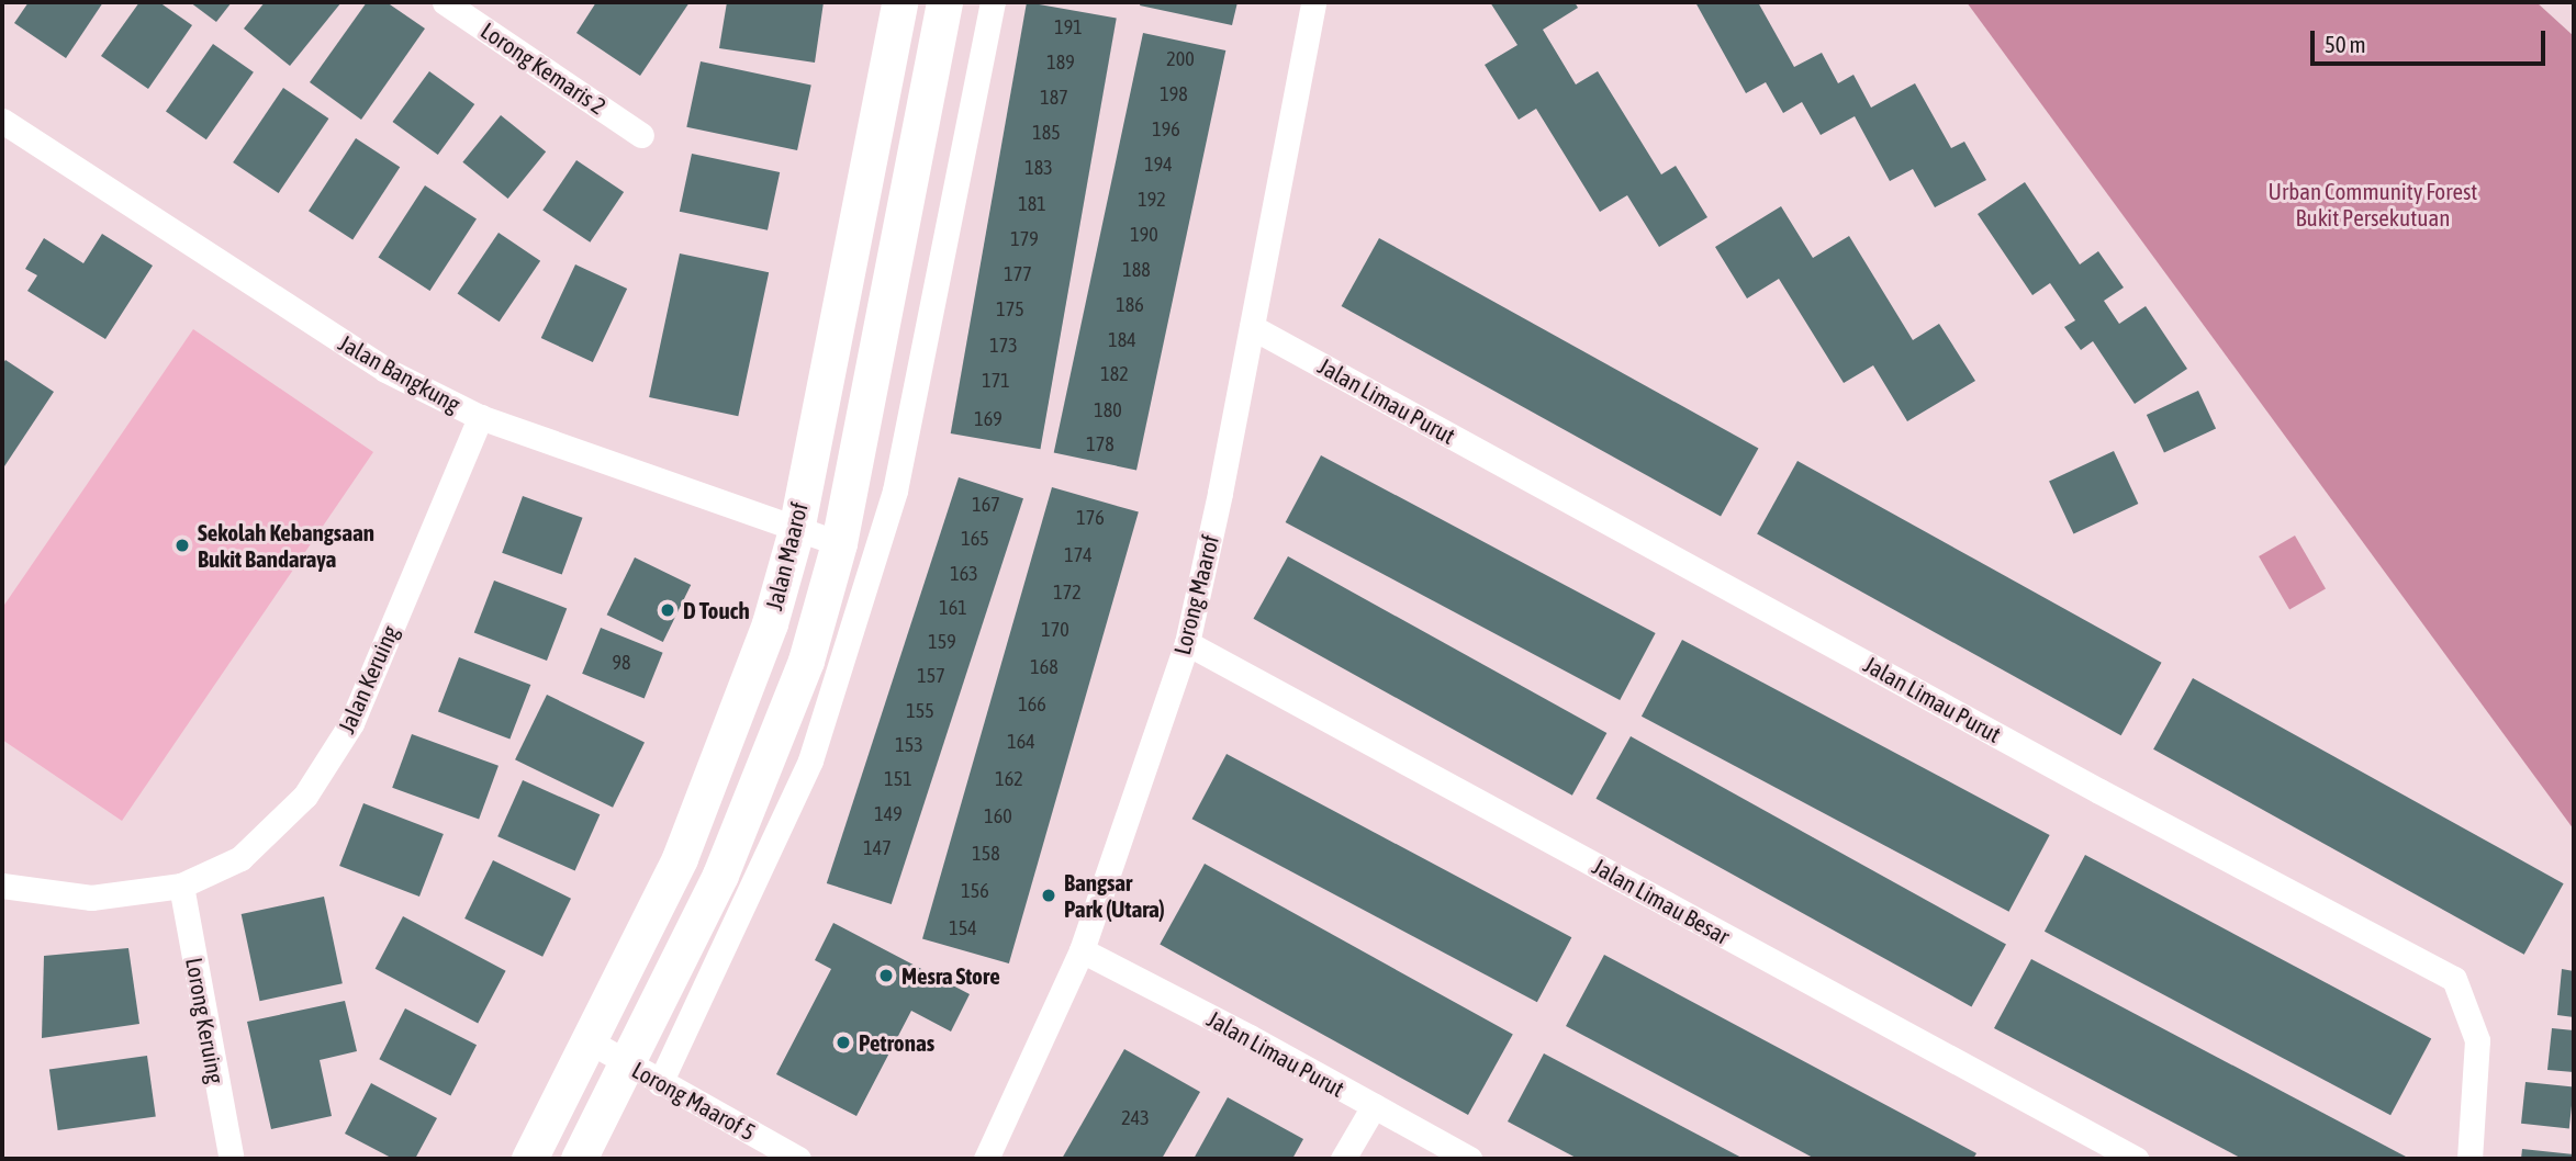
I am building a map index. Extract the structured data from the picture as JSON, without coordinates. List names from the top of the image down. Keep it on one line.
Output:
{"streets":{"main road":["Jalan Maarof"],"street":["Lorong Kemaris 2","Jalan Bangkung","Jalan Limau Purut","Lorong Maarof","Jalan Keruing","Jalan Limau Besar","Lorong Keruing","Lorong Maarof 5"]},"crossings":[["Jalan Bangkung","Jalan Maarof"],["Jalan Bangkung","Jalan Keruing"],["Jalan Limau Purut","Lorong Maarof"],["Jalan Maarof","Lorong Maarof 5"],["Lorong Maarof","Jalan Limau Besar"],["Jalan Keruing","Lorong Keruing"]],"parks":["Urban Community Forest Bukit Persekutuan"],"places":["Sekolah Kebangsaan Bukit Bandaraya","D Touch","Bangsar Park (Utara)","Mesra Store","Petronas"],"house_numbers":["191","200","189","198","187","196","185","194","183","192","181","190","179","188","177","186","175","184","173","182","171","180","169","178","167","176","165","174","163","172","161","170","159","98","168","157","166","155","164","153","151","162","149","160","147","158","156","154","243"],"scale_bar":"50 m"}
